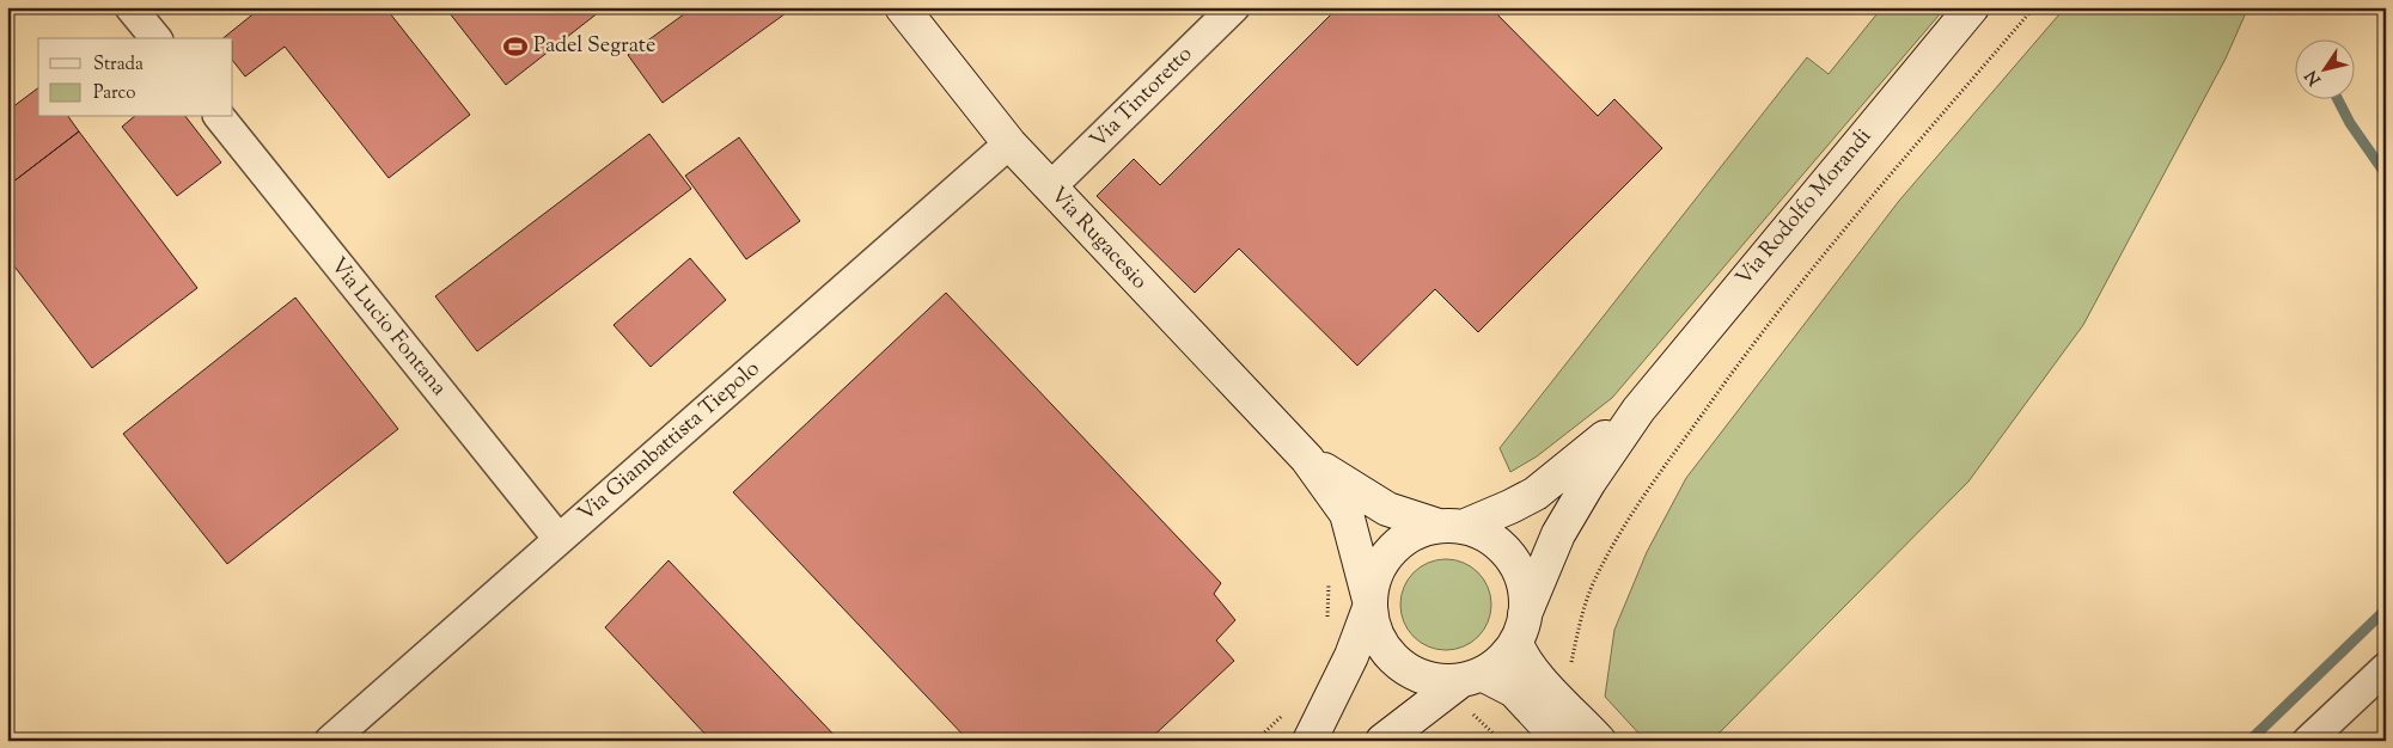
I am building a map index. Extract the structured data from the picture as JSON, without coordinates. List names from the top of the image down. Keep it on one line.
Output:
{"streets":{"main road":["Via Rodolfo Morandi","Via Rugacesio"],"street":["Via Tintoretto","Via Lucio Fontana","Via Giambattista Tiepolo"]},"crossings":[["Via Tintoretto","Via Rugacesio"],["Via Rodolfo Morandi","Via Rugacesio"],["Via Rugacesio","Via Giambattista Tiepolo"],["Via Lucio Fontana","Via Giambattista Tiepolo"]],"places":{"sports":["Padel Segrate"]},"legend":["Strada","Parco"],"north":"bottom left"}
